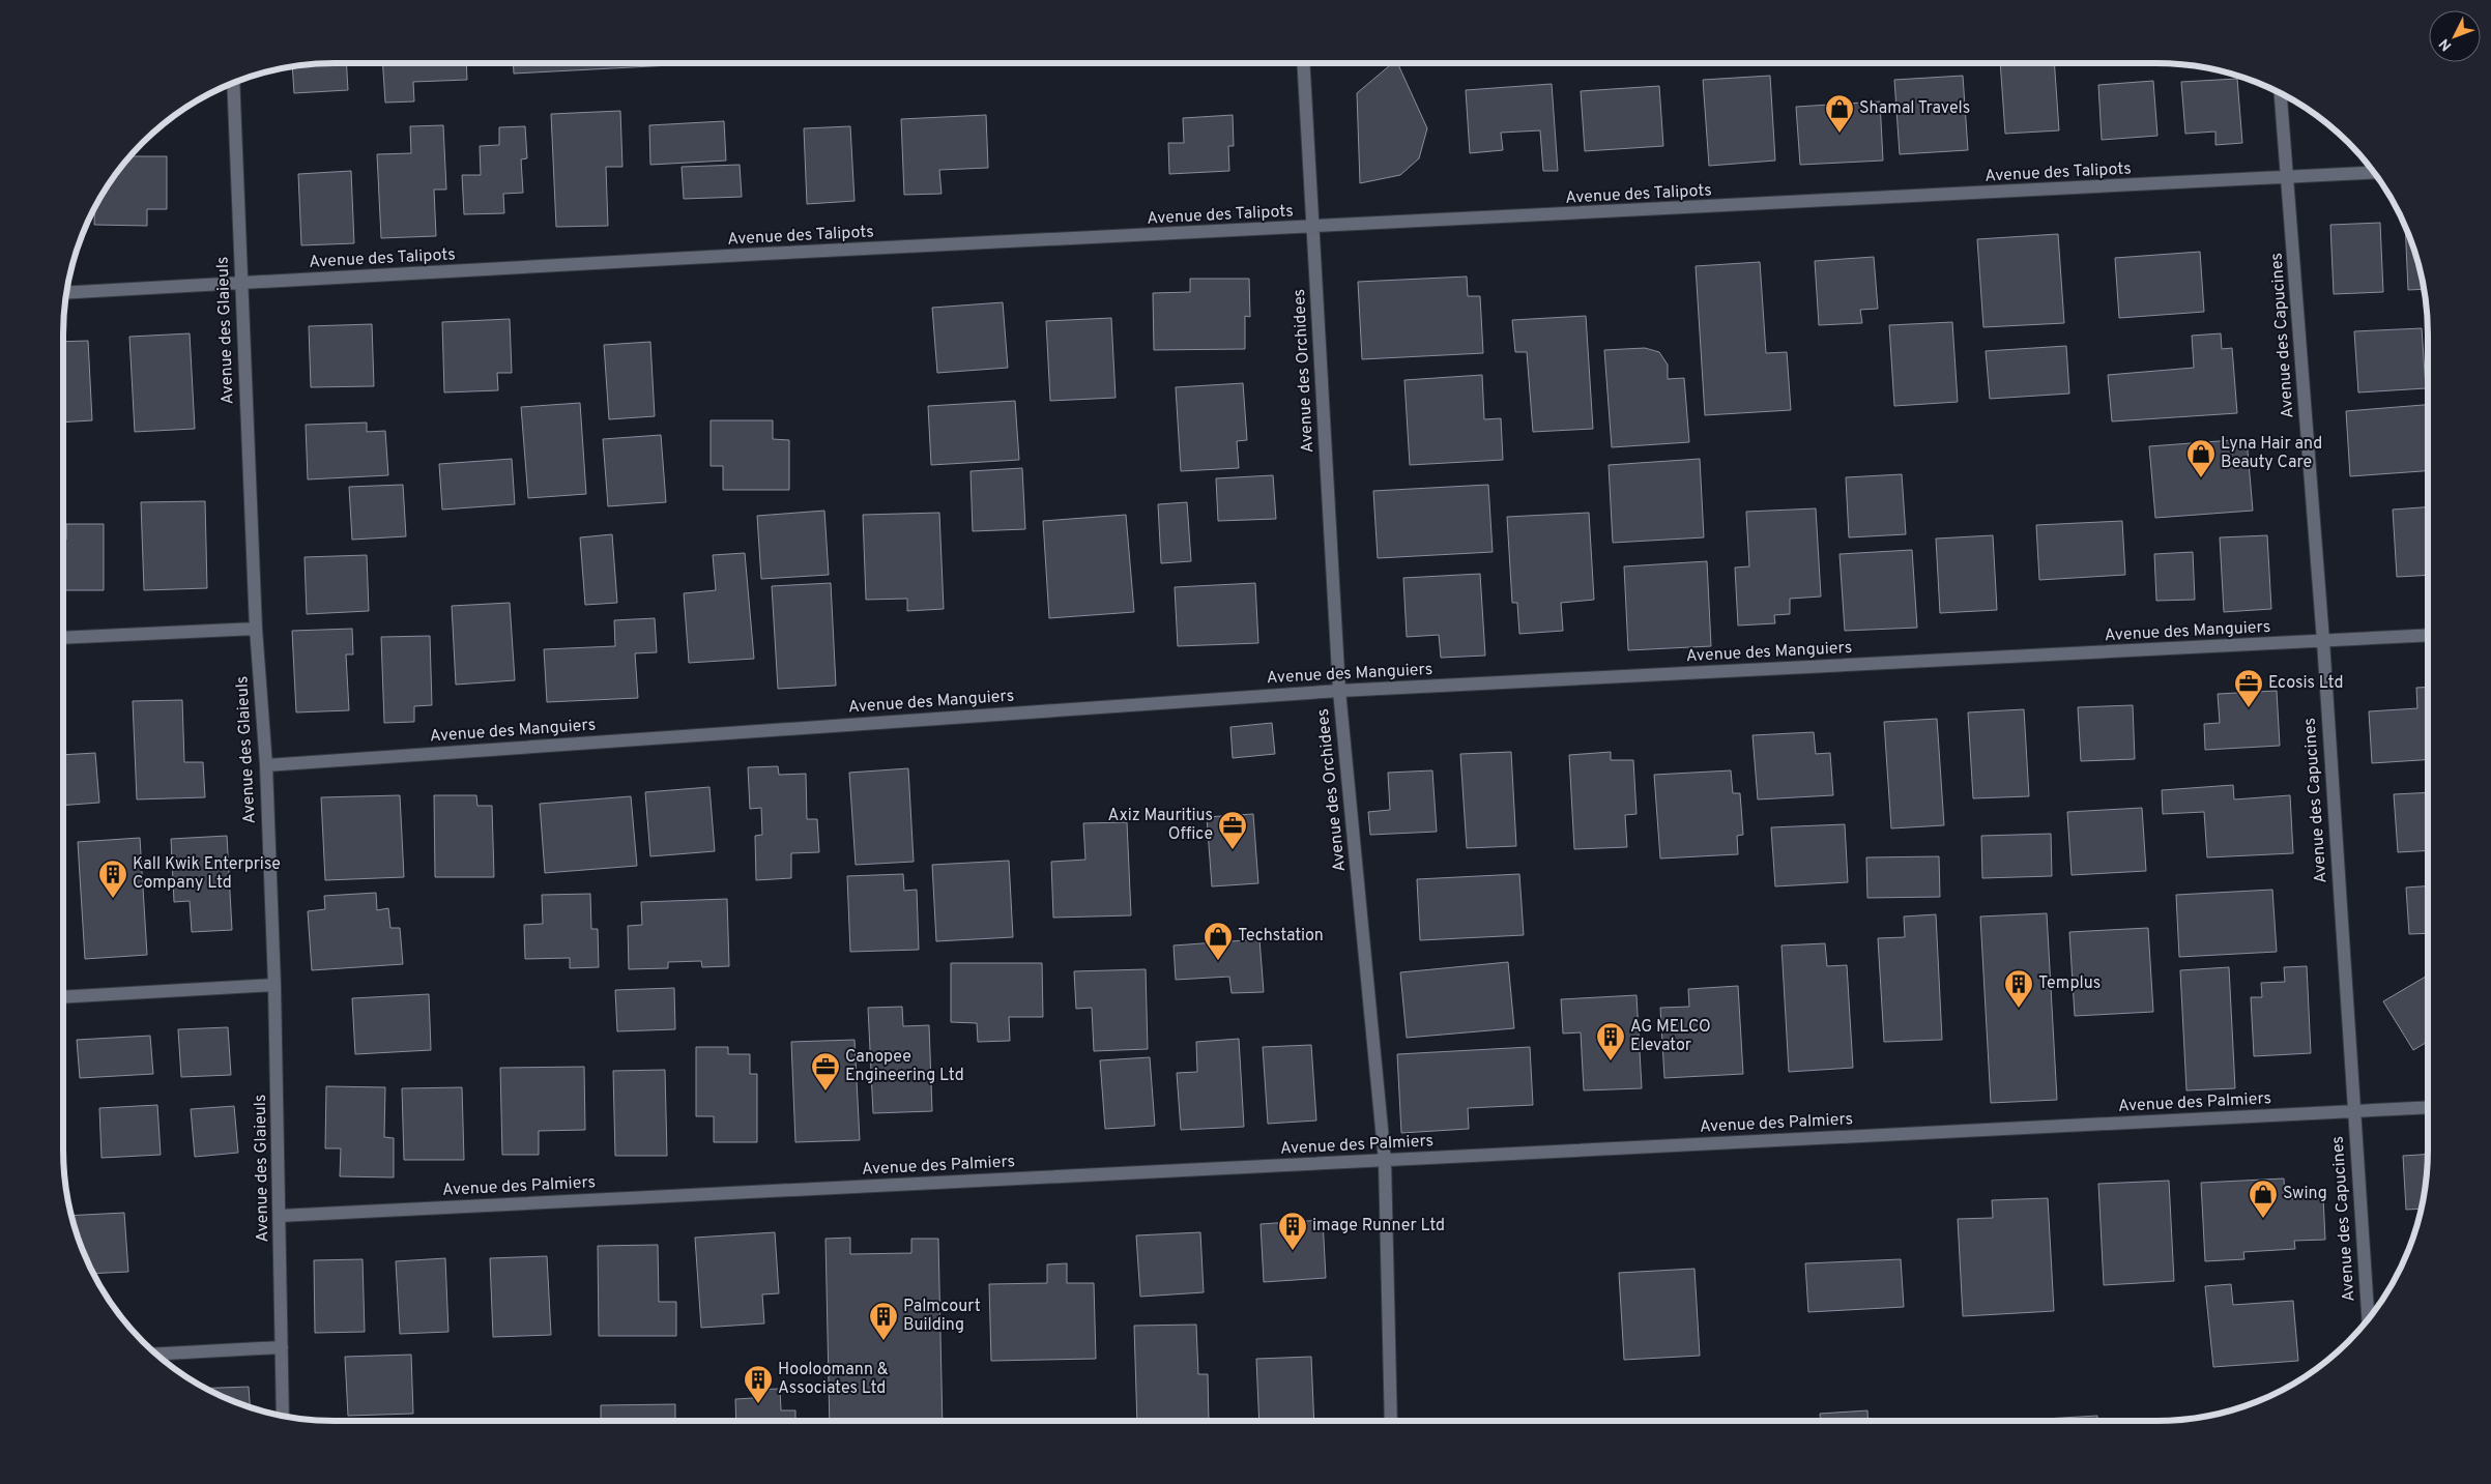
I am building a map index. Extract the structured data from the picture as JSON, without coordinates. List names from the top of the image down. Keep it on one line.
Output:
{"streets":{"street":["Avenue des Talipots","Avenue des Glaieuls","Avenue des Capucines","Avenue des Orchidees","Avenue des Manguiers","Avenue des Palmiers"]},"crossings":[["Avenue des Talipots","Avenue des Glaieuls"],["Avenue des Talipots","Avenue des Capucines"],["Avenue des Talipots","Avenue des Orchidees"],["Avenue des Glaieuls","Avenue des Manguiers"],["Avenue des Glaieuls","Avenue des Palmiers"],["Avenue des Capucines","Avenue des Manguiers"],["Avenue des Capucines","Avenue des Palmiers"],["Avenue des Orchidees","Avenue des Manguiers"],["Avenue des Orchidees","Avenue des Palmiers"]],"places":{"shop":["Shamal Travels","Lyna Hair and Beauty Care","Techstation","Swing"],"office":["Ecosis Ltd","Axiz Mauritius Office","Canopee Engineering Ltd"],"building":["Kall Kwik Enterprise Company Ltd","Templus","AG MELCO Elevator","image Runner Ltd","Palmcourt Building","Hooloomann & Associates Ltd"]},"north":"bottom left"}
